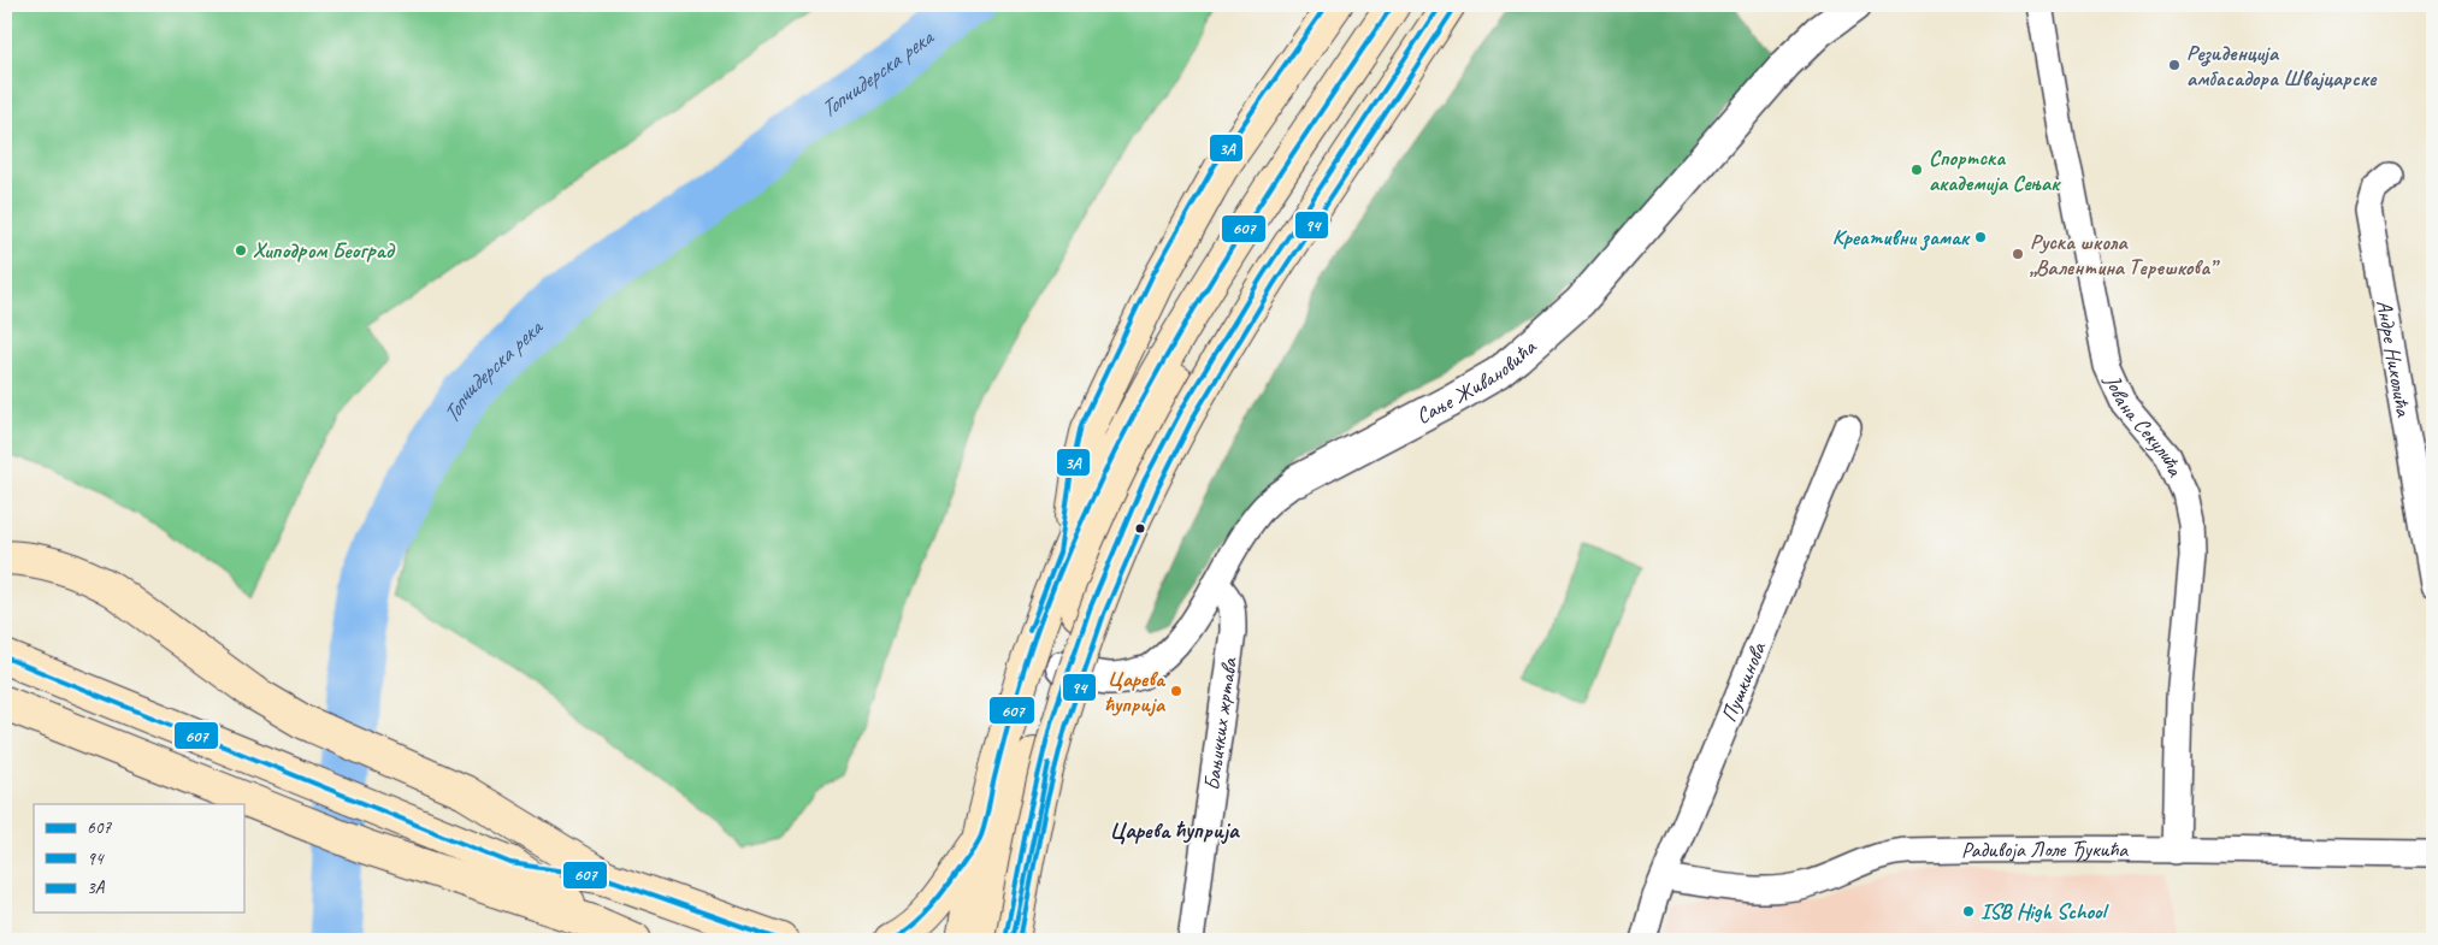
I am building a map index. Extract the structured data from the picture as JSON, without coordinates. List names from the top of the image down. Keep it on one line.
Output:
{"streets":{"street":["Андре Николића","Сање Живановића","Јована Секулића","Пушкинова","Бањичких жртава","Радивоја Лоле Ђукића"]},"crossings":[["Сање Живановића","Бањичких жртава"],["Јована Секулића","Радивоја Лоле Ђукића"],["Пушкинова","Радивоја Лоле Ђукића"]],"districts":["Царева ћуприја"],"water":["Топчидерска река"],"places":["Резиденција амбасадора Швајцарске","Спортска академија Сењак","Креативни замак","Хиподром Београд","Руска школа „Валентина Терешкова”","Царева ћуприја","ISB High School"],"lines":["transit line 607","transit line 3A","transit line 94"],"legend":["607","94","3A"]}
